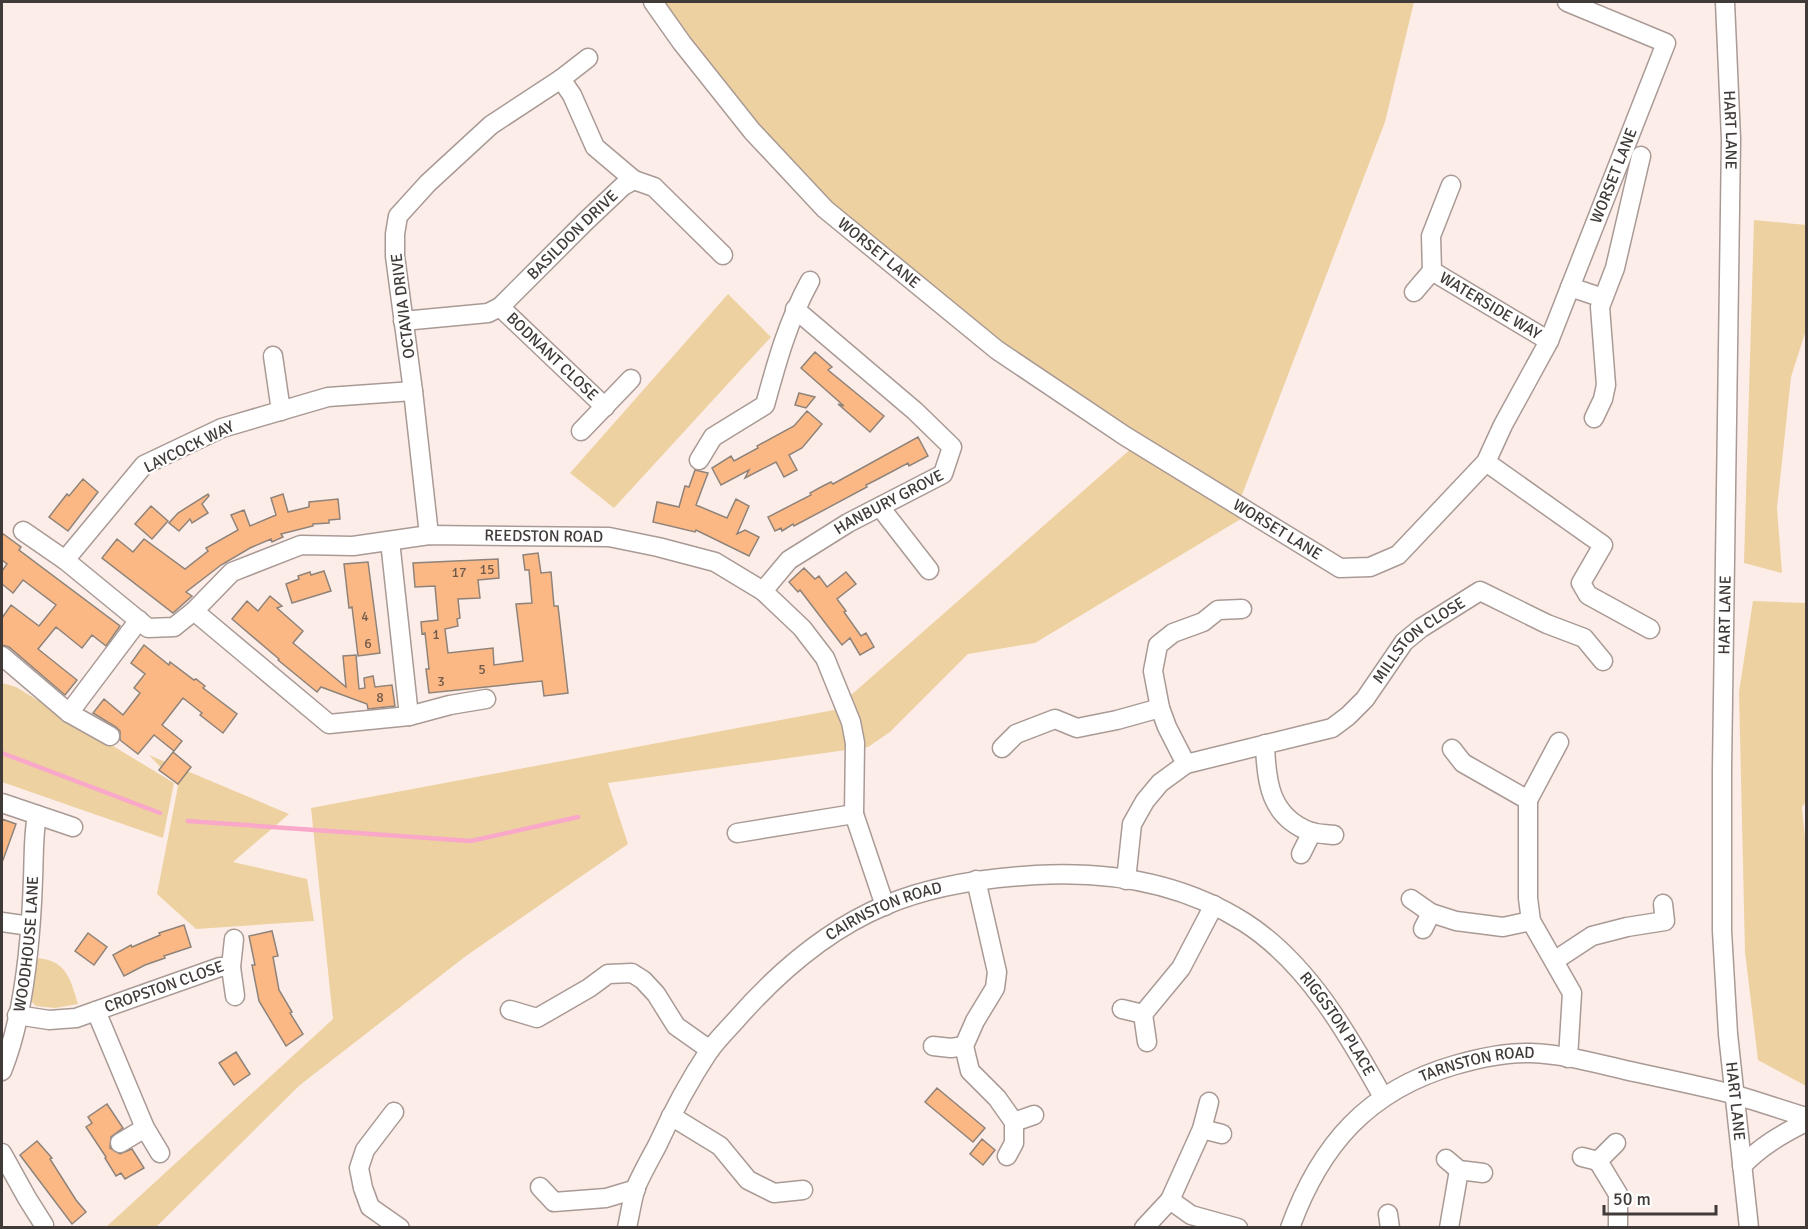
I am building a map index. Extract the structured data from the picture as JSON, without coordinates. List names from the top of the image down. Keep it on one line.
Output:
{"streets":{"street":["HART LANE","WORSET LANE","BASILDON DRIVE","OCTAVIA DRIVE","WATERSIDE WAY","BODNANT CLOSE","LAYCOCK WAY","HANBURY GROVE","REEDSTON ROAD","MILLSTON CLOSE","CAIRNSTON ROAD","WOODHOUSE LANE","CROPSTON CLOSE","RIGGSTON PLACE","TARNSTON ROAD"]},"crossings":[["HART LANE","TARNSTON ROAD"],["WORSET LANE","WATERSIDE WAY"],["BASILDON DRIVE","OCTAVIA DRIVE"],["BASILDON DRIVE","BODNANT CLOSE"],["OCTAVIA DRIVE","LAYCOCK WAY"],["OCTAVIA DRIVE","REEDSTON ROAD"],["LAYCOCK WAY","REEDSTON ROAD"],["HANBURY GROVE","REEDSTON ROAD"],["REEDSTON ROAD","CAIRNSTON ROAD"],["MILLSTON CLOSE","CAIRNSTON ROAD"],["CAIRNSTON ROAD","RIGGSTON PLACE"],["WOODHOUSE LANE","CROPSTON CLOSE"],["RIGGSTON PLACE","TARNSTON ROAD"]],"house_numbers":["15","17","4","1","6","5","3","8"],"scale_bar":"50 m"}
